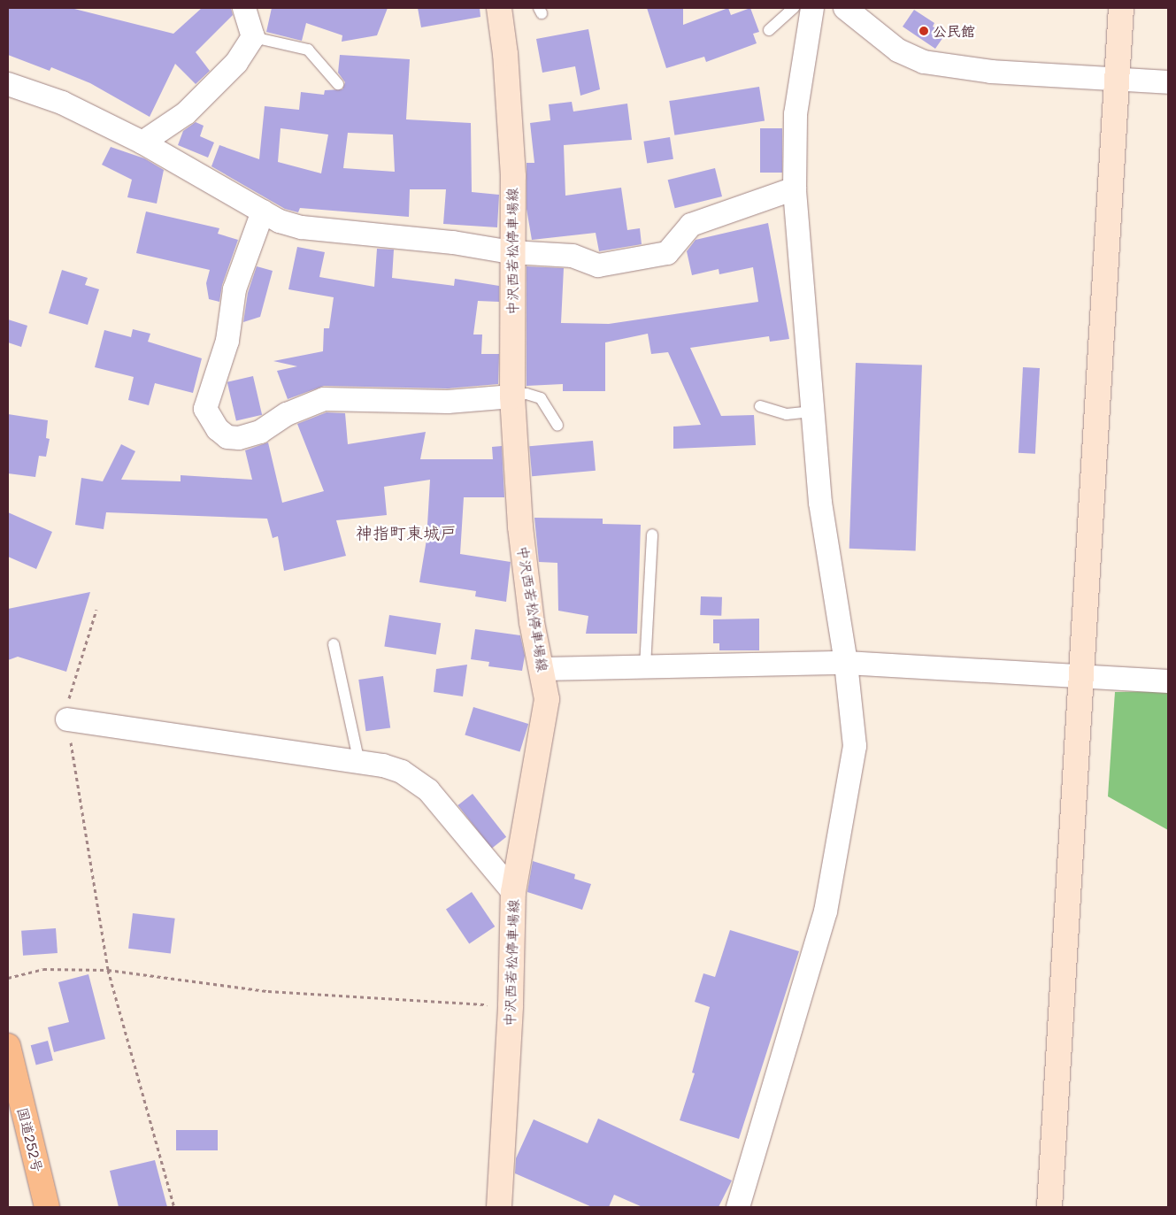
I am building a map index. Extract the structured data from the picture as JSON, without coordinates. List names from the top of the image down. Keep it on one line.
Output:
{"streets":{"highway":["国道252号"],"main road":["中沢西若松停車場線"]},"districts":["神指町東城戸"],"places":["公民館"]}
